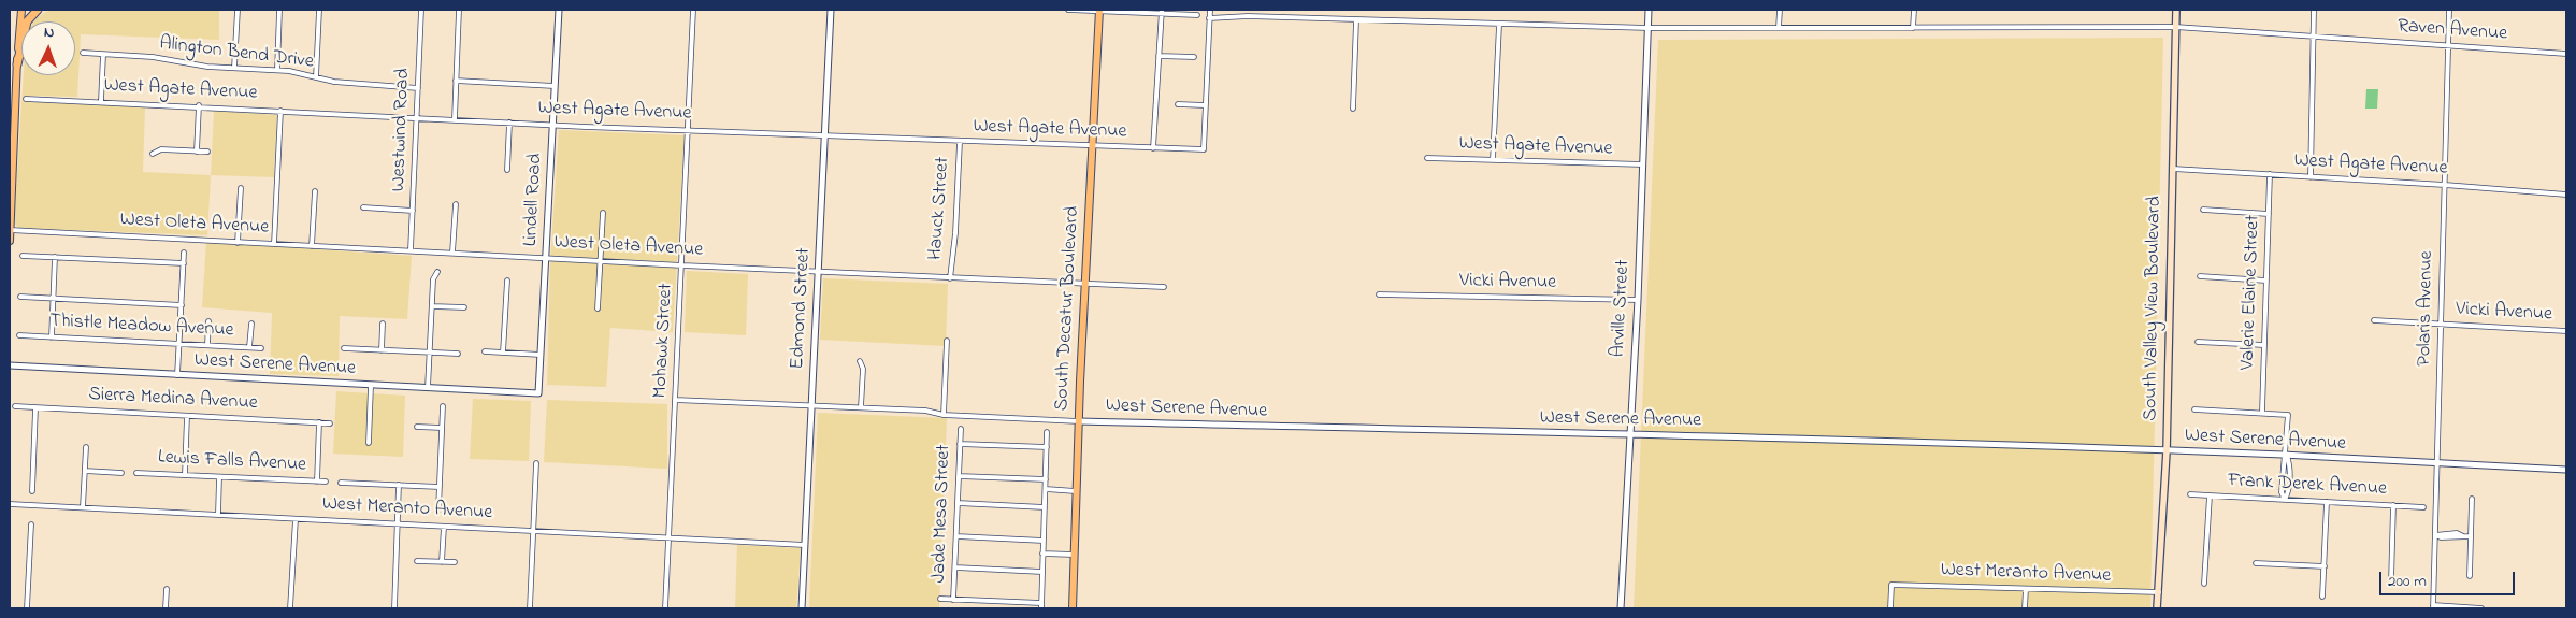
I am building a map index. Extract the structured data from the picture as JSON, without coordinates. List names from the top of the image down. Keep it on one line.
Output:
{"streets":{"main road":["South Decatur Boulevard","South Valley View Boulevard"],"street":["Raven Avenue","Alington Bend Drive","West Agate Avenue","Westwind Road","Lindell Road","Hauck Street","West Oleta Avenue","Vicki Avenue","Valerie Elaine Street","Edmond Street","Arville Street","Polaris Avenue","Thistle Meadow Avenue","Mohawk Street","West Serene Avenue","Sierra Medina Avenue","Lewis Falls Avenue","Frank Derek Avenue","West Meranto Avenue","Jade Mesa Street"]},"crossings":[["Raven Avenue","Arville Street"],["Raven Avenue","South Valley View Boulevard"],["Raven Avenue","Polaris Avenue"],["Alington Bend Drive","Westwind Road"],["West Agate Avenue","Westwind Road"],["West Agate Avenue","Lindell Road"],["West Agate Avenue","Hauck Street"],["West Agate Avenue","Valerie Elaine Street"],["West Agate Avenue","Edmond Street"],["West Agate Avenue","South Decatur Boulevard"],["West Agate Avenue","Arville Street"],["West Agate Avenue","South Valley View Boulevard"],["West Agate Avenue","Polaris Avenue"],["West Agate Avenue","Mohawk Street"],["Westwind Road","West Oleta Avenue"],["Lindell Road","West Oleta Avenue"],["Lindell Road","West Serene Avenue"],["Hauck Street","West Oleta Avenue"],["West Oleta Avenue","Edmond Street"],["West Oleta Avenue","South Decatur Boulevard"],["West Oleta Avenue","Mohawk Street"],["Vicki Avenue","Arville Street"],["Vicki Avenue","Polaris Avenue"],["Edmond Street","West Serene Avenue"],["Edmond Street","West Meranto Avenue"],["South Decatur Boulevard","West Serene Avenue"],["Arville Street","West Serene Avenue"],["South Valley View Boulevard","West Serene Avenue"],["South Valley View Boulevard","West Meranto Avenue"],["Polaris Avenue","West Serene Avenue"],["Mohawk Street","West Serene Avenue"],["Mohawk Street","West Meranto Avenue"]],"scale_bar":"200 m","north":"top"}
